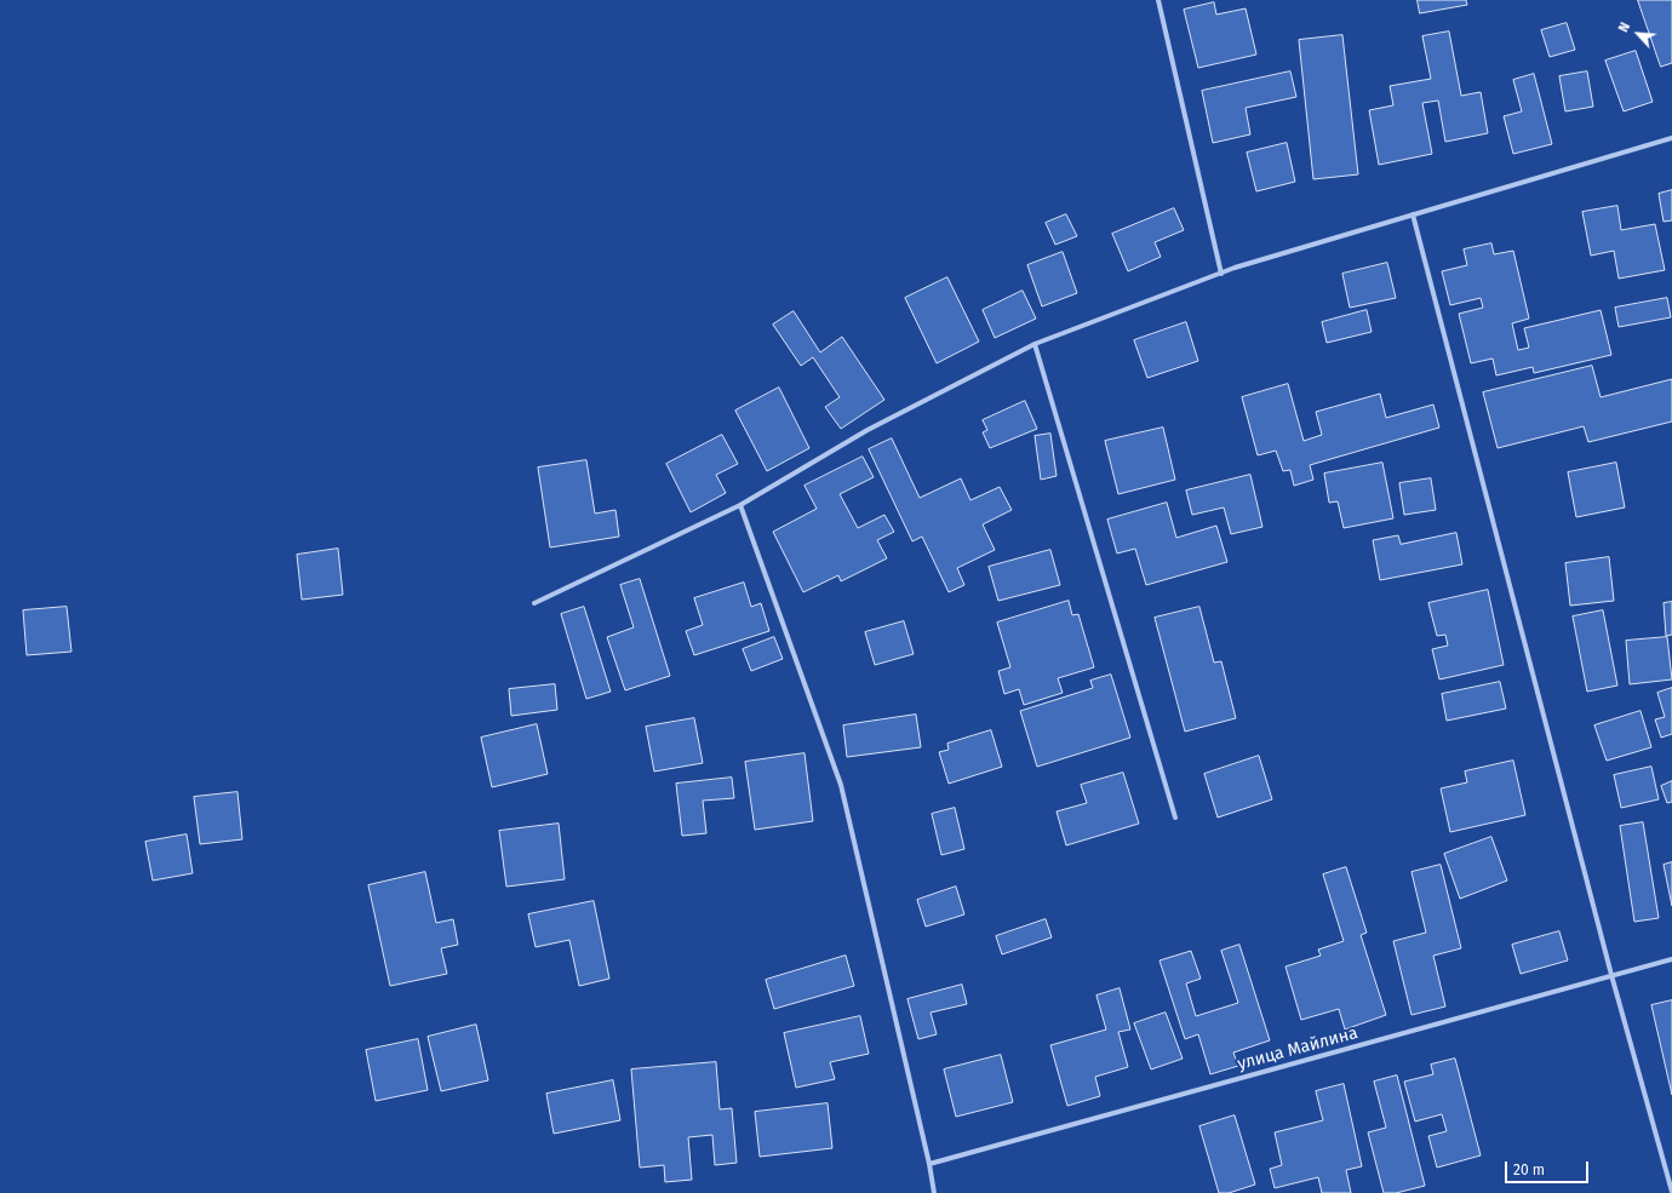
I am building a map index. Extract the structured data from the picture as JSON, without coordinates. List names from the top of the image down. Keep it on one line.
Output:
{"streets":{"street":["улица Майлина"]},"scale_bar":"20 m","north":"top left"}
